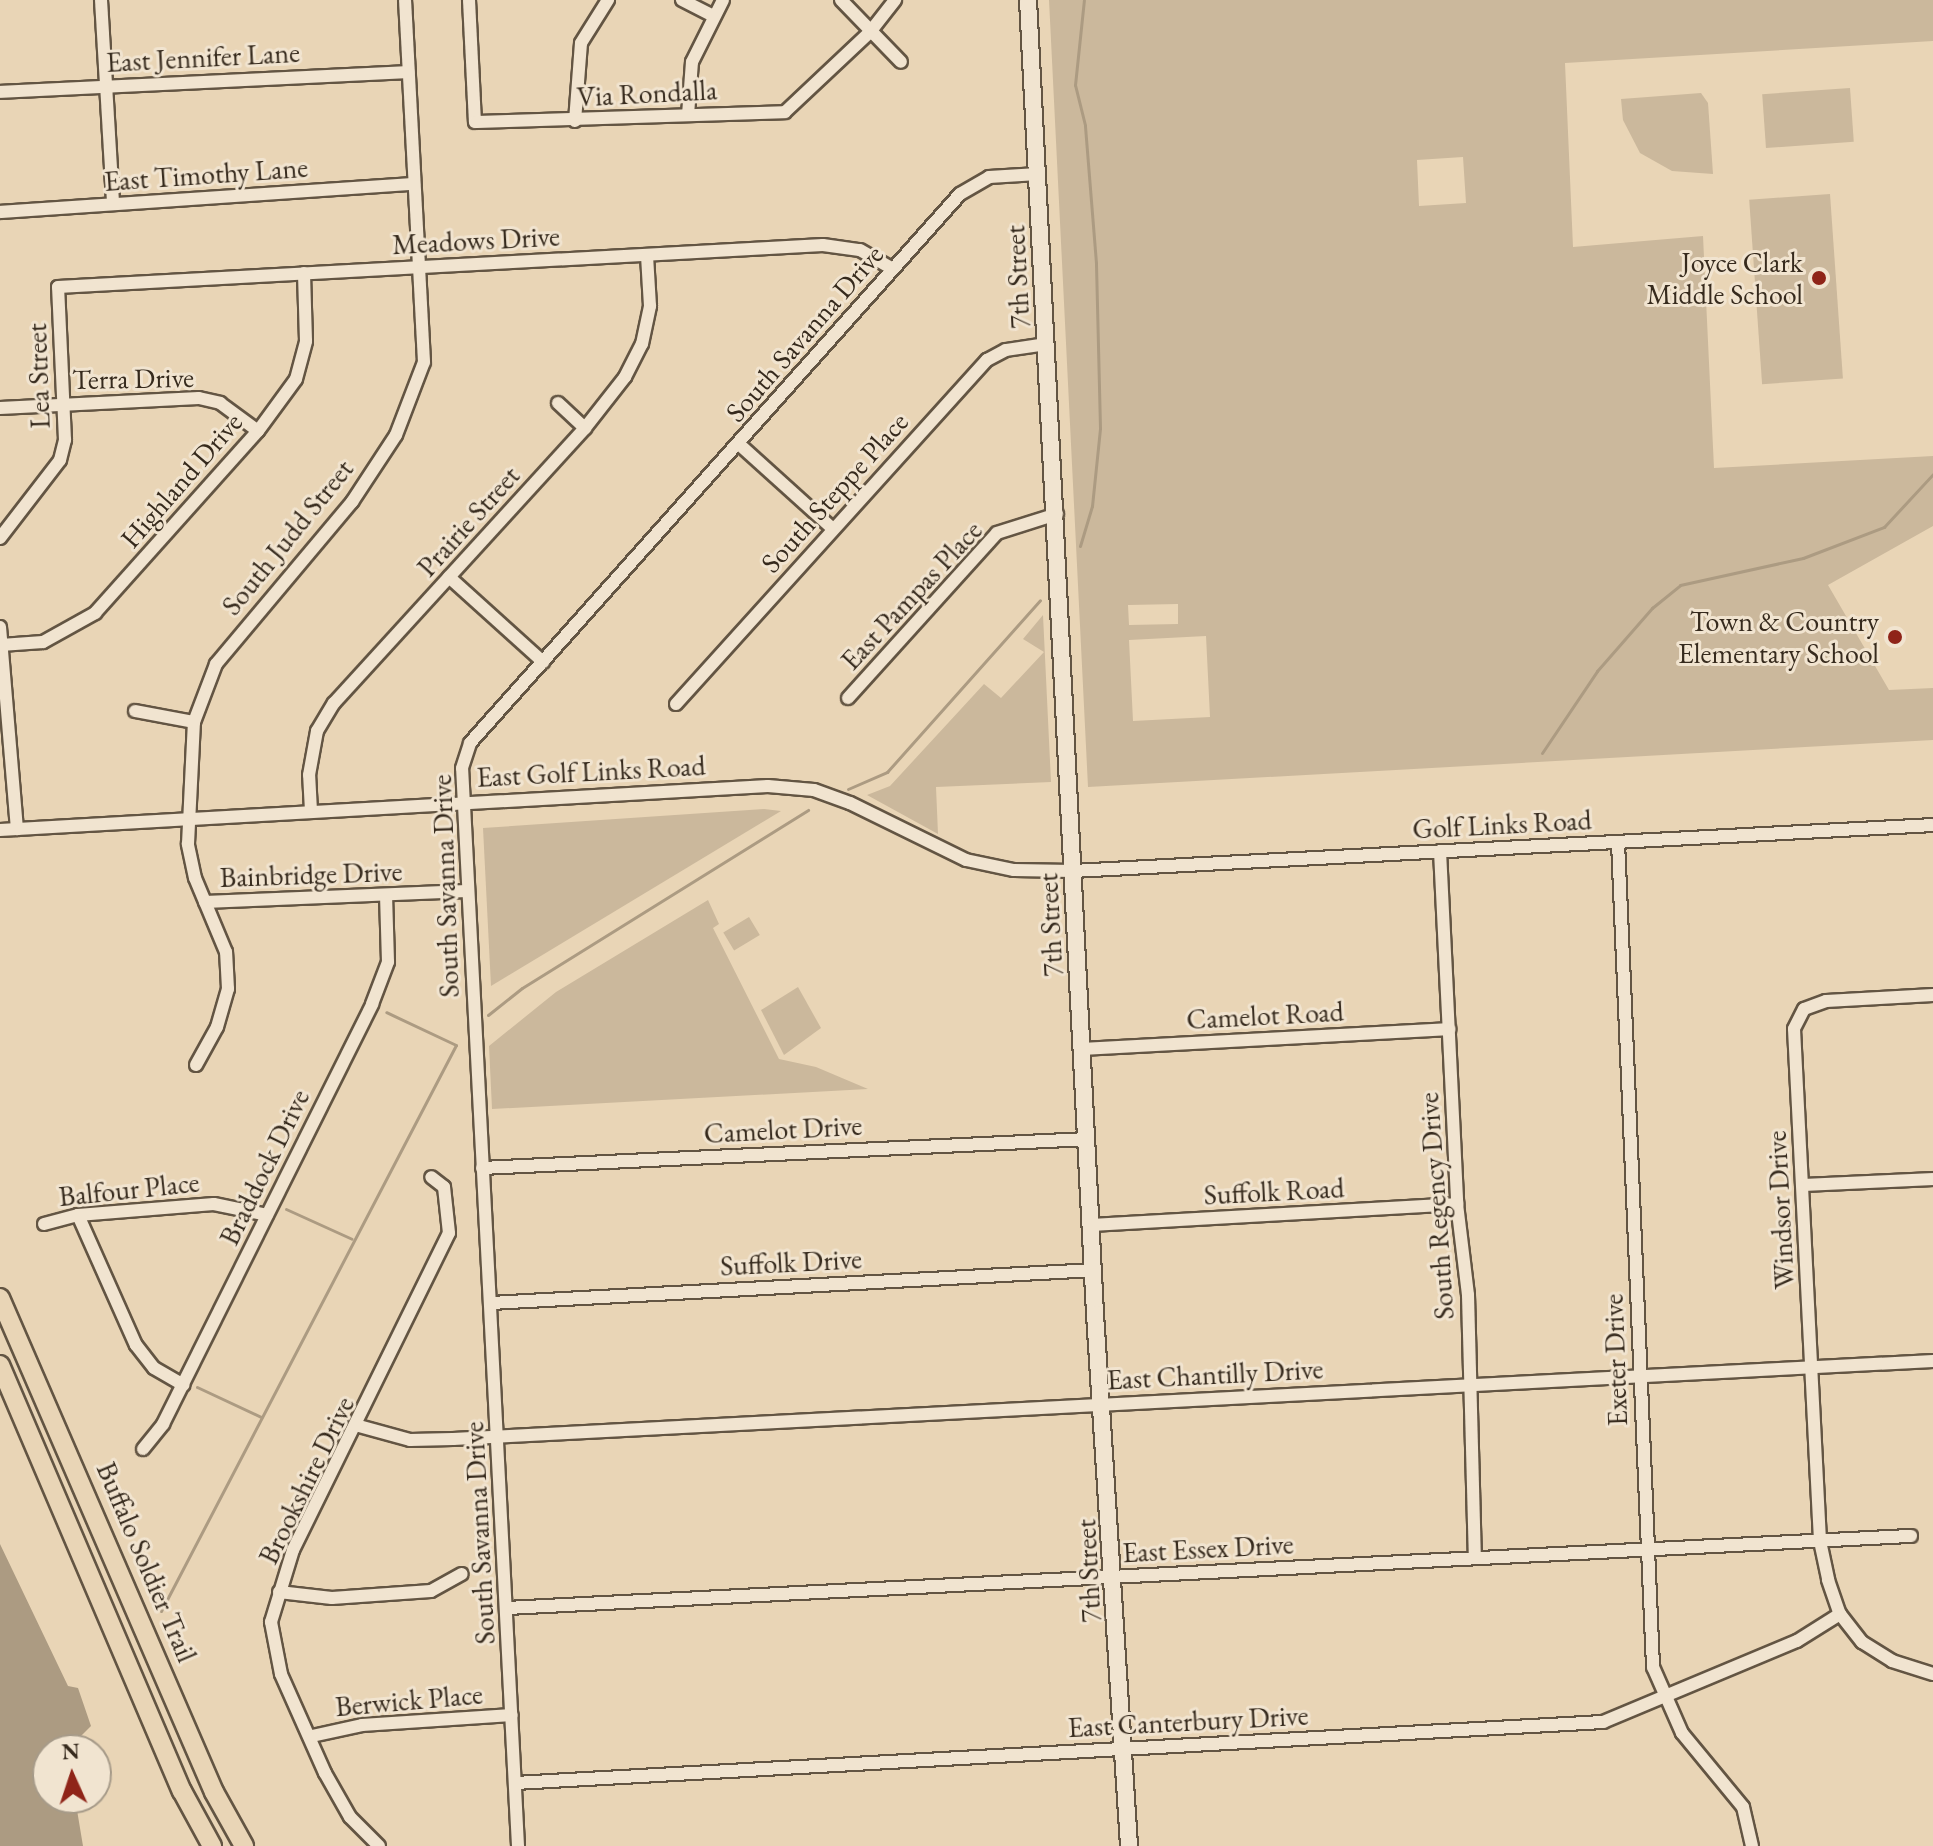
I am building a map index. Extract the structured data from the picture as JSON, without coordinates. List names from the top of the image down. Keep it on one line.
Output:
{"streets":{"main road":["7th Street","Buffalo Soldier Trail"],"street":["East Jennifer Lane","Via Rondalla","East Timothy Lane","Meadows Drive","South Savanna Drive","Lea Street","Terra Drive","Highland Drive","South Steppe Place","Prairie Street","South Judd Street","East Pampas Place","East Golf Links Road","Golf Links Road","Bainbridge Drive","Camelot Road","Camelot Drive","Braddock Drive","Balfour Place","Suffolk Road","South Regency Drive","Windsor Drive","Suffolk Drive","Exeter Drive","East Chantilly Drive","Brookshire Drive","East Essex Drive","Berwick Place","East Canterbury Drive"]},"crossings":[["East Jennifer Lane","South Judd Street"],["East Timothy Lane","South Judd Street"],["Meadows Drive","South Savanna Drive"],["Meadows Drive","Lea Street"],["Meadows Drive","Highland Drive"],["Meadows Drive","Prairie Street"],["Meadows Drive","South Judd Street"],["7th Street","South Savanna Drive"],["7th Street","South Steppe Place"],["7th Street","East Pampas Place"],["7th Street","East Golf Links Road"],["7th Street","Golf Links Road"],["7th Street","Camelot Road"],["7th Street","Camelot Drive"],["7th Street","Suffolk Road"],["7th Street","Suffolk Drive"],["7th Street","East Chantilly Drive"],["7th Street","East Essex Drive"],["7th Street","East Canterbury Drive"],["South Savanna Drive","East Golf Links Road"],["South Savanna Drive","Bainbridge Drive"],["South Savanna Drive","Camelot Drive"],["South Savanna Drive","Suffolk Drive"],["South Savanna Drive","East Chantilly Drive"],["South Savanna Drive","East Essex Drive"],["South Savanna Drive","Berwick Place"],["South Savanna Drive","East Canterbury Drive"],["Lea Street","Terra Drive"],["Terra Drive","Highland Drive"],["Prairie Street","East Golf Links Road"],["South Judd Street","East Golf Links Road"],["South Judd Street","Bainbridge Drive"],["East Golf Links Road","Golf Links Road"],["Golf Links Road","South Regency Drive"],["Golf Links Road","Exeter Drive"],["Bainbridge Drive","Braddock Drive"],["Camelot Road","South Regency Drive"],["Braddock Drive","Balfour Place"],["Suffolk Road","South Regency Drive"],["South Regency Drive","East Chantilly Drive"],["South Regency Drive","East Essex Drive"],["Windsor Drive","East Chantilly Drive"],["Windsor Drive","East Essex Drive"],["Windsor Drive","East Canterbury Drive"],["Exeter Drive","East Chantilly Drive"],["Exeter Drive","East Essex Drive"],["Exeter Drive","East Canterbury Drive"],["East Chantilly Drive","Brookshire Drive"],["Brookshire Drive","Berwick Place"]],"places":["Joyce Clark Middle School","Town & Country Elementary School"],"north":"top"}
